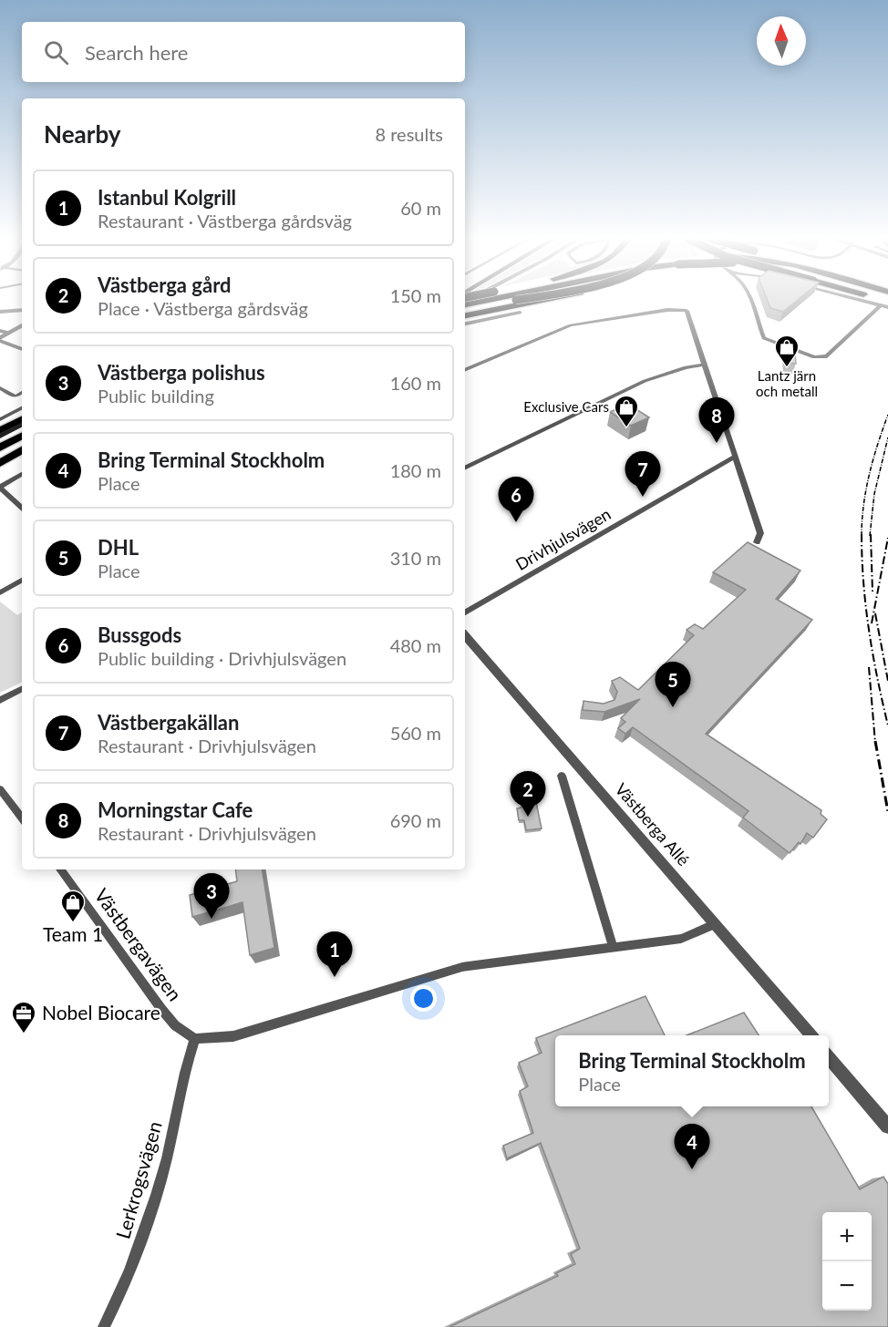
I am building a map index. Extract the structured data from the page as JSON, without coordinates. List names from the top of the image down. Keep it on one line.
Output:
{"streets":{"street":["Drivhjulsvägen","Västberga Allé","Västbergavägen","Lerkrogsvägen"]},"crossings":[["Västbergavägen","Lerkrogsvägen"]],"places":{"shop":["Lantz järn och metall","Exclusive Cars","Team 1"],"office":["Nobel Biocare"]},"north":"top","page":{"search":"Search here","heading":["Nearby","8 results"],"list":[{"mark":"1","name":"Istanbul Kolgrill","note":"Restaurant · Västberga gårdsväg","value":"60 m"},{"mark":"2","name":"Västberga gård","note":"Place · Västberga gårdsväg","value":"150 m"},{"mark":"3","name":"Västberga polishus","note":"Public building","value":"160 m"},{"mark":"4","name":"Bring Terminal Stockholm","note":"Place","value":"180 m"},{"mark":"5","name":"DHL","note":"Place","value":"310 m"},{"mark":"6","name":"Bussgods","note":"Public building · Drivhjulsvägen","value":"480 m"},{"mark":"7","name":"Västbergakällan","note":"Restaurant · Drivhjulsvägen","value":"560 m"},{"mark":"8","name":"Morningstar Cafe","note":"Restaurant · Drivhjulsvägen","value":"690 m"}],"pins":["8","7","6","5","2","3","1","4"],"popup":["Bring Terminal Stockholm","Place"],"map_buttons":["+","−"]}}
